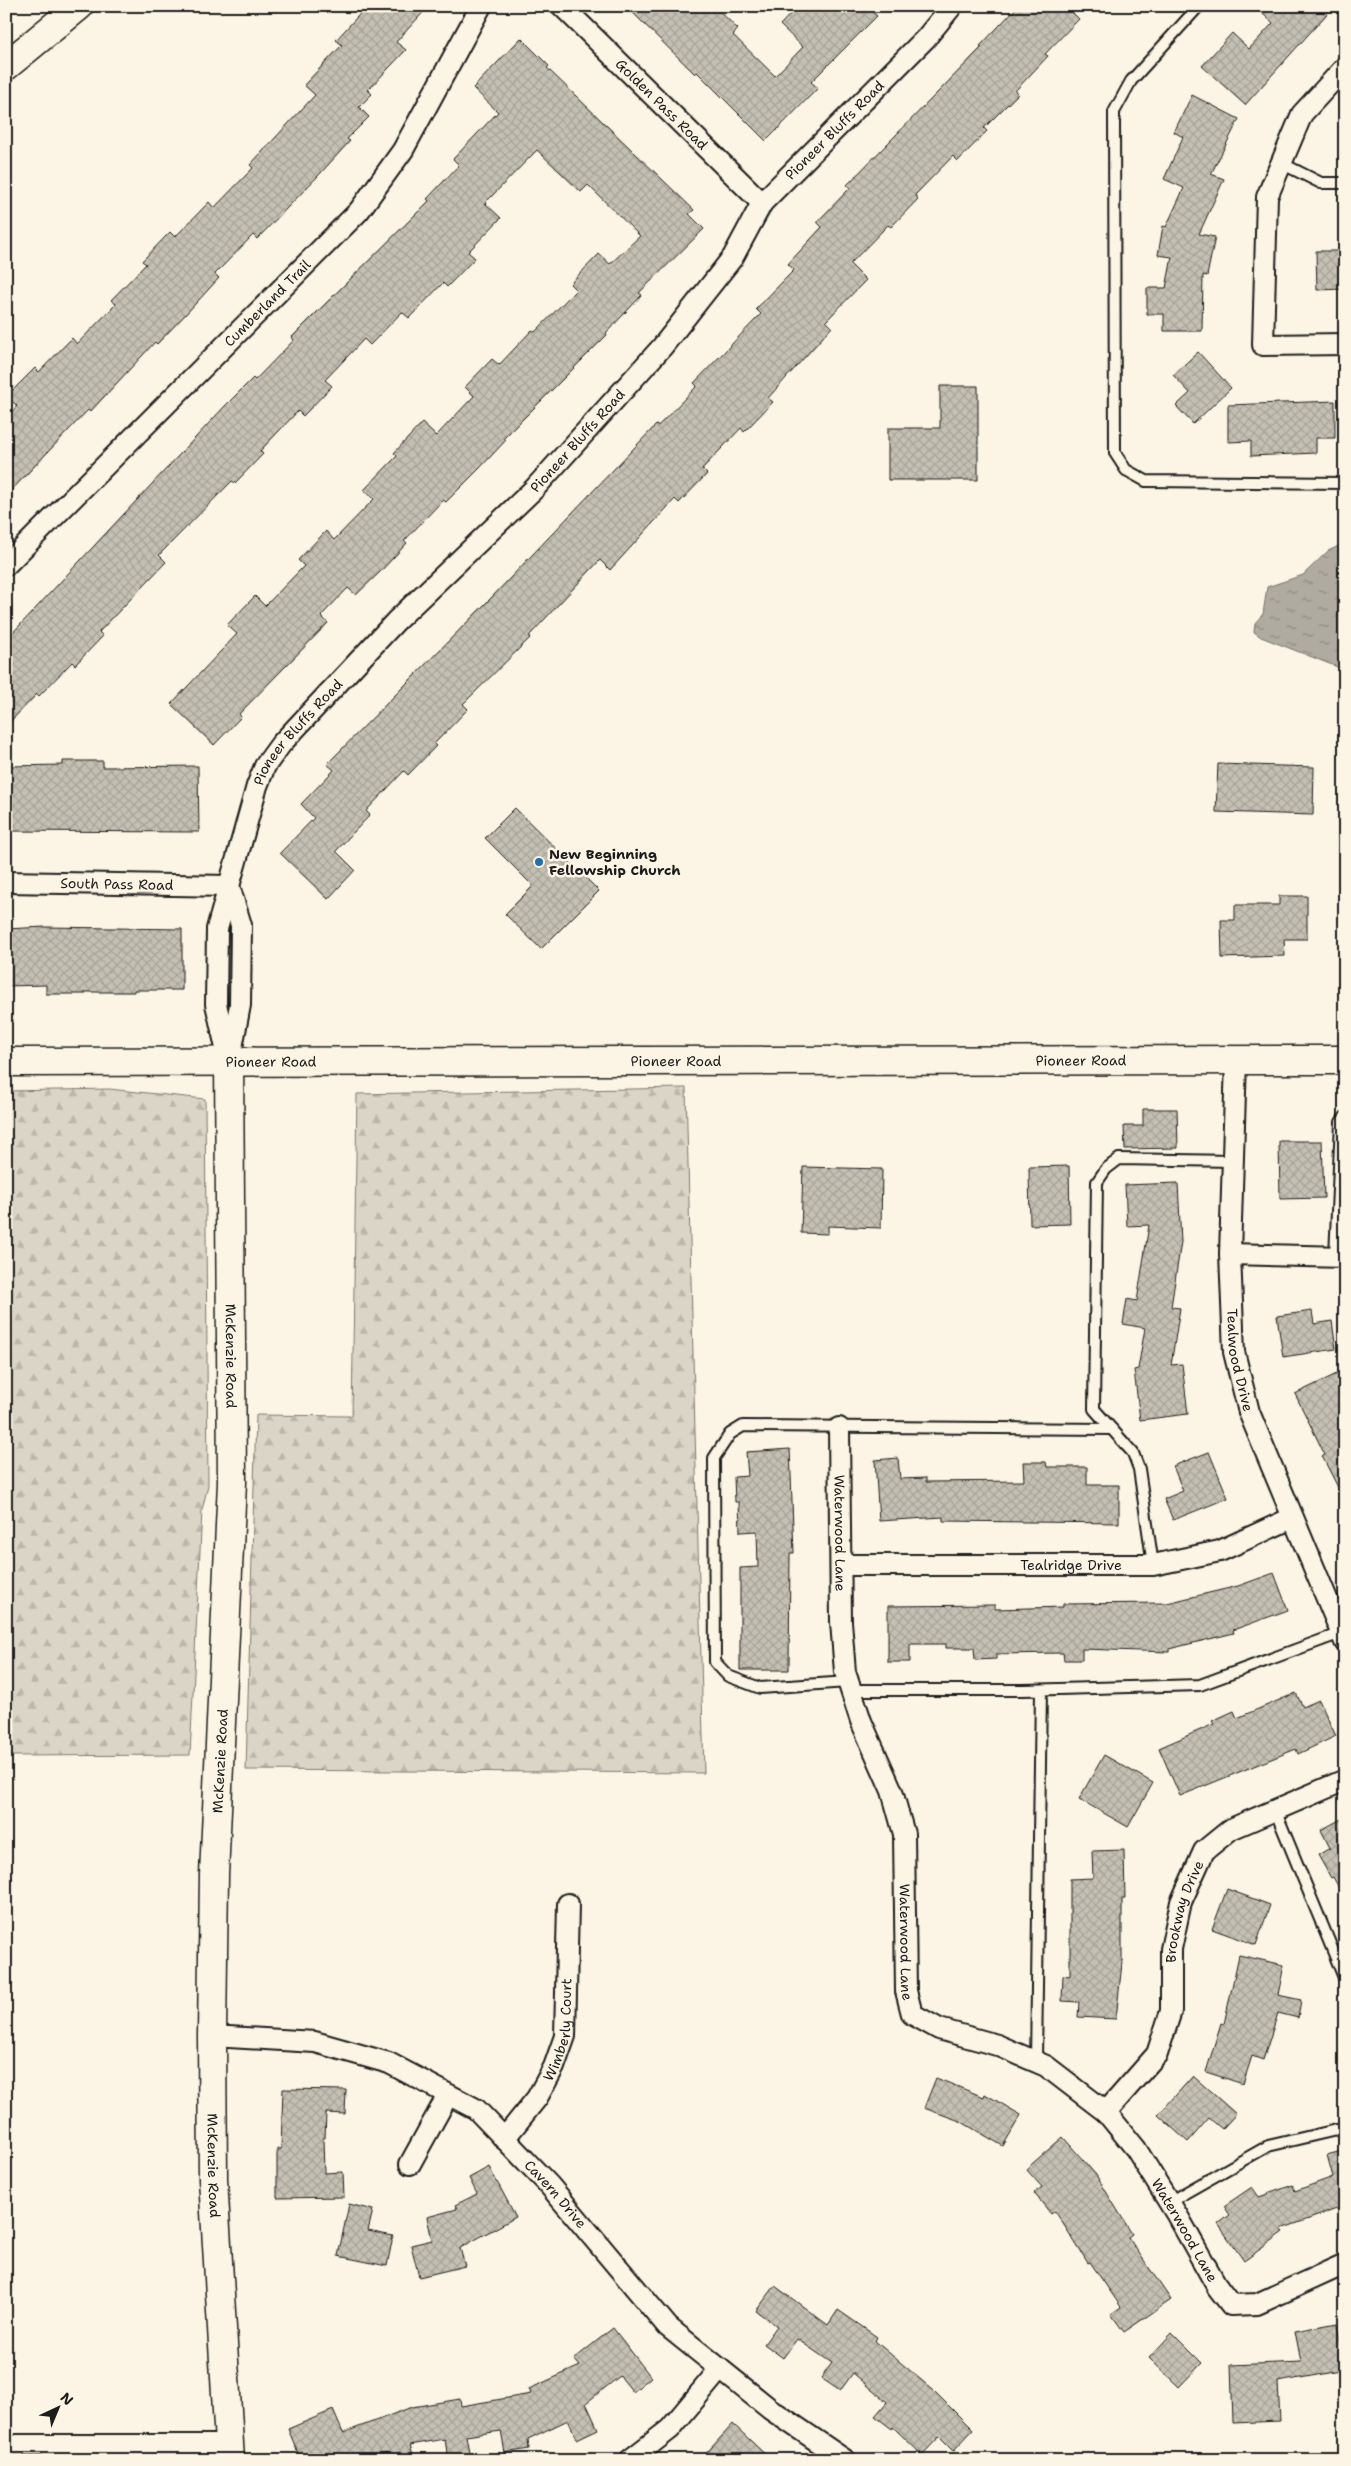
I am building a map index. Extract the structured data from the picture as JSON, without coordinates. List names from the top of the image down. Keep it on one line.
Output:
{"streets":{"main road":["Pioneer Road","McKenzie Road"],"street":["Golden Pass Road","Pioneer Bluffs Road","Cumberland Trail","South Pass Road","Tealwood Drive","Waterwood Lane","Tealridge Drive","Brookway Drive","Wimberly Court","Cavern Drive"]},"crossings":[["Golden Pass Road","Pioneer Bluffs Road"],["Pioneer Bluffs Road","South Pass Road"],["Pioneer Bluffs Road","Pioneer Road"],["Pioneer Bluffs Road","McKenzie Road"],["Pioneer Road","McKenzie Road"],["Pioneer Road","Tealwood Drive"],["McKenzie Road","Cavern Drive"],["Tealwood Drive","Tealridge Drive"],["Waterwood Lane","Tealridge Drive"],["Waterwood Lane","Brookway Drive"],["Wimberly Court","Cavern Drive"]],"places":["New Beginning Fellowship Church"],"north":"top right"}
